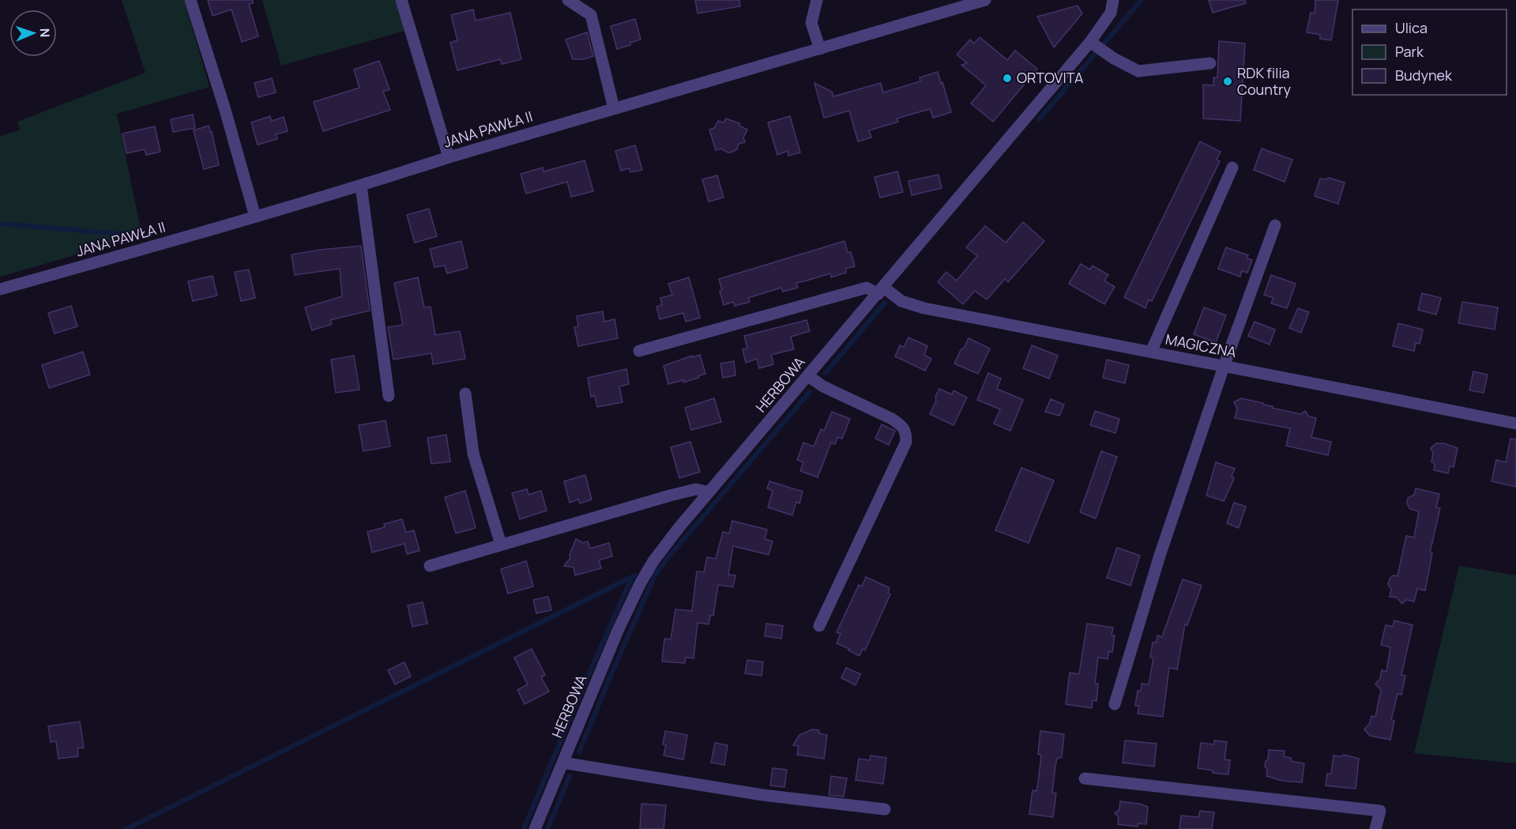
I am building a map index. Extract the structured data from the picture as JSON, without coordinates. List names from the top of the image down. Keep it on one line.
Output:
{"streets":{"street":["JANA PAWŁA II","MAGICZNA","HERBOWA"]},"crossings":[["MAGICZNA","HERBOWA"]],"places":["ORTOVITA","RDK filia Country"],"legend":["Ulica","Park","Budynek"],"north":"right"}
